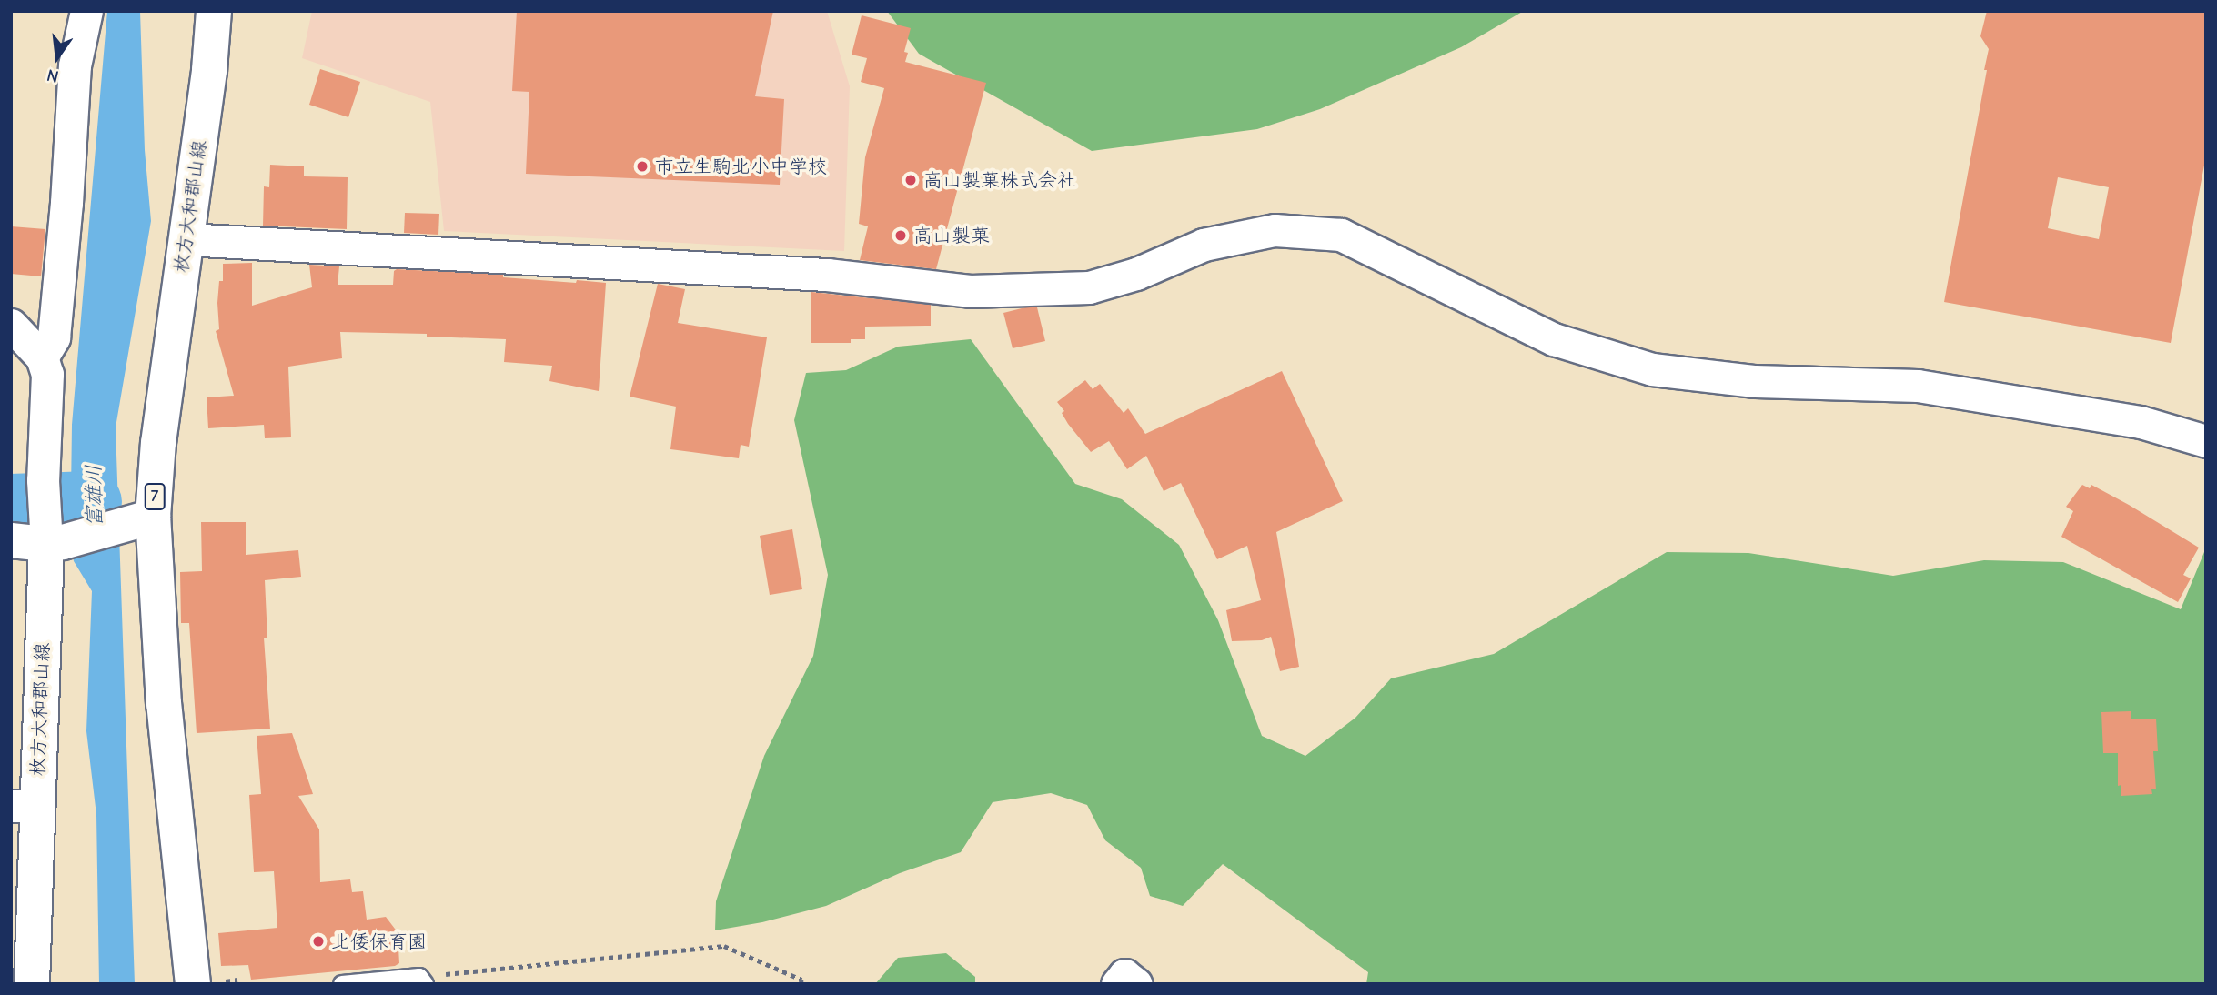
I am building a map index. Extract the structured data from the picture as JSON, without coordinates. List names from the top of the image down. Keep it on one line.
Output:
{"streets":{"main road":["枚方大和郡山線","7"]},"crossings":[["枚方大和郡山線","7"]],"water":["富雄川"],"places":["市立生駒北小中学校","高山製菓株式会社","高山製菓","北倭保育園"],"north":"bottom"}
